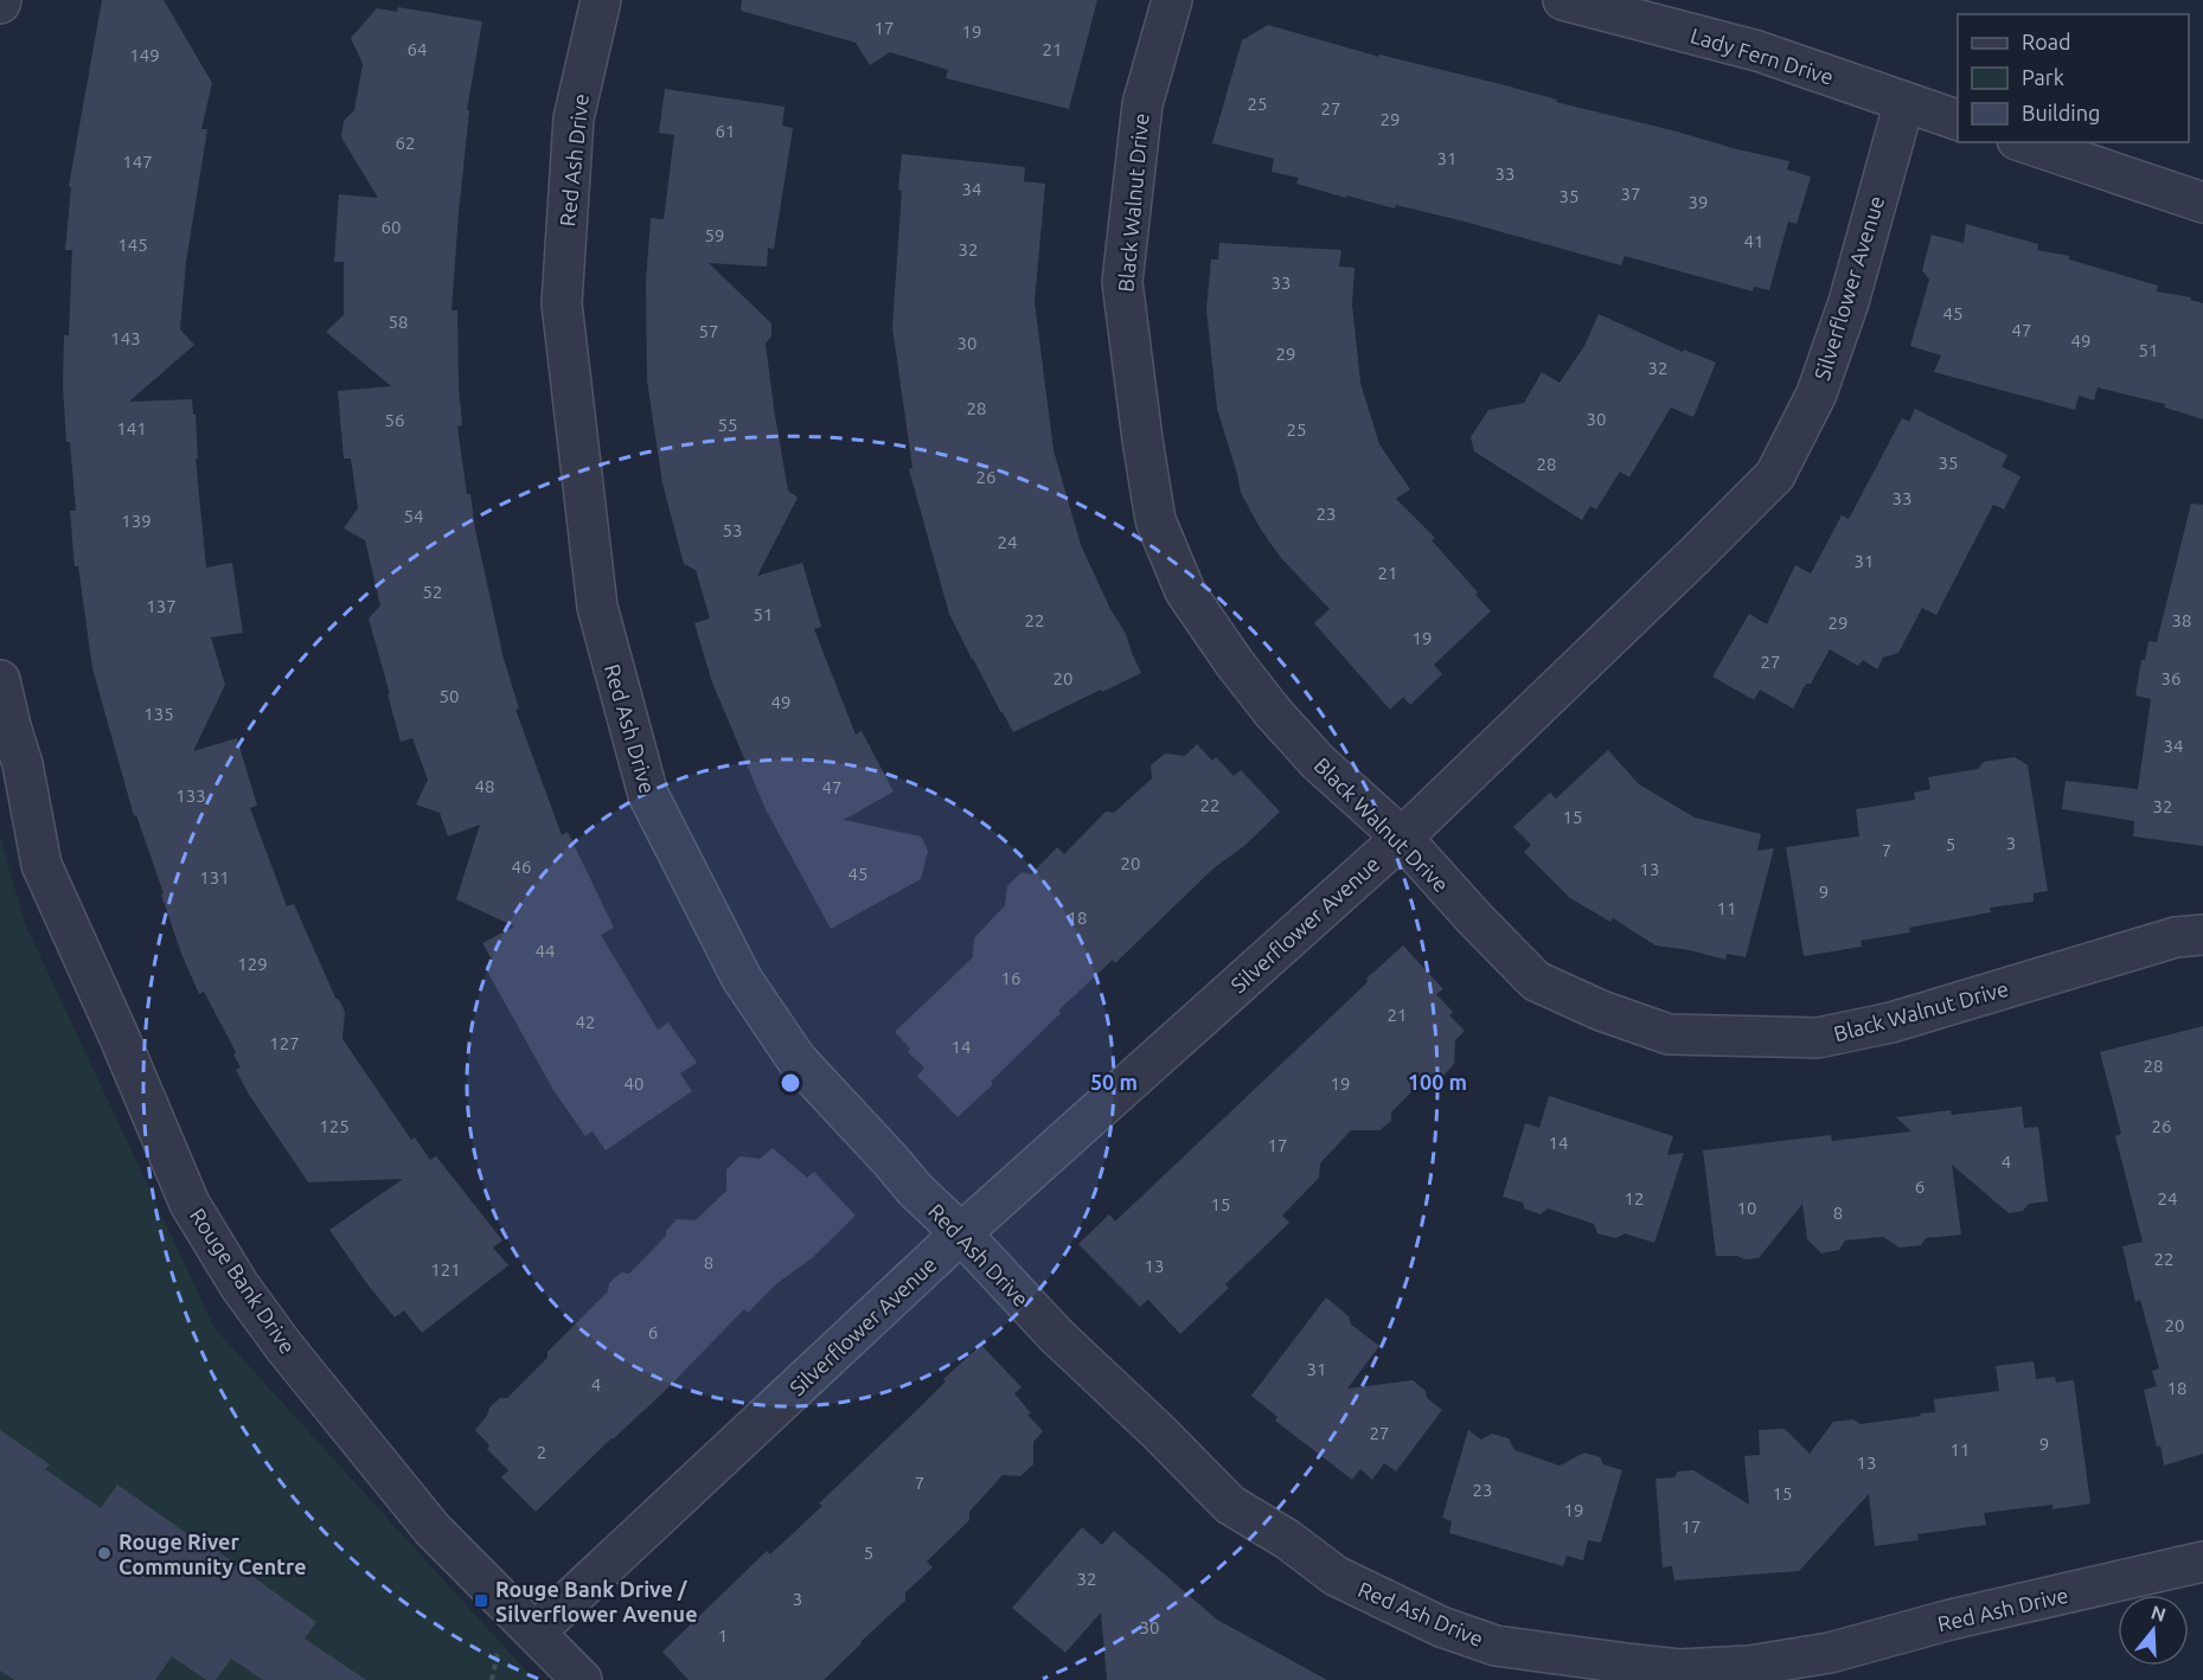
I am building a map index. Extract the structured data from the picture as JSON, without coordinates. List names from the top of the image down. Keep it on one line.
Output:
{"streets":{"street":["Lady Fern Drive","Red Ash Drive","Black Walnut Drive","Silverflower Avenue","Rouge Bank Drive"]},"crossings":[["Lady Fern Drive","Silverflower Avenue"],["Red Ash Drive","Silverflower Avenue"],["Black Walnut Drive","Silverflower Avenue"],["Silverflower Avenue","Rouge Bank Drive"]],"places":{"other":["Rouge River Community Centre"],"transit":["Rouge Bank Drive / Silverflower Avenue"]},"house_numbers":["17","19","64","21","149","25","27","29","61","62","31","147","33","34","37","35","39","60","59","41","145","32","33","45","58","47","57","143","49","30","51","29","32","28","30","56","55","141","25","35","28","26","33","23","54","139","53","24","31","21","52","137","51","22","38","29","19","27","20","36","50","49","135","34","48","47","133","22","32","15","3","5","7","20","46","13","45","131","9","11","18","44","129","16","21","42","127","14","28","40","19","125","26","14","17","4","6","12","24","15","10","8","22","8","13","121","20","6","31","4","18","27","9","11","2","13","7","23","15","19","17","5","32","3","30","1"],"legend":["Road","Park","Building"],"north":"top","rings":["50 m","100 m"]}
